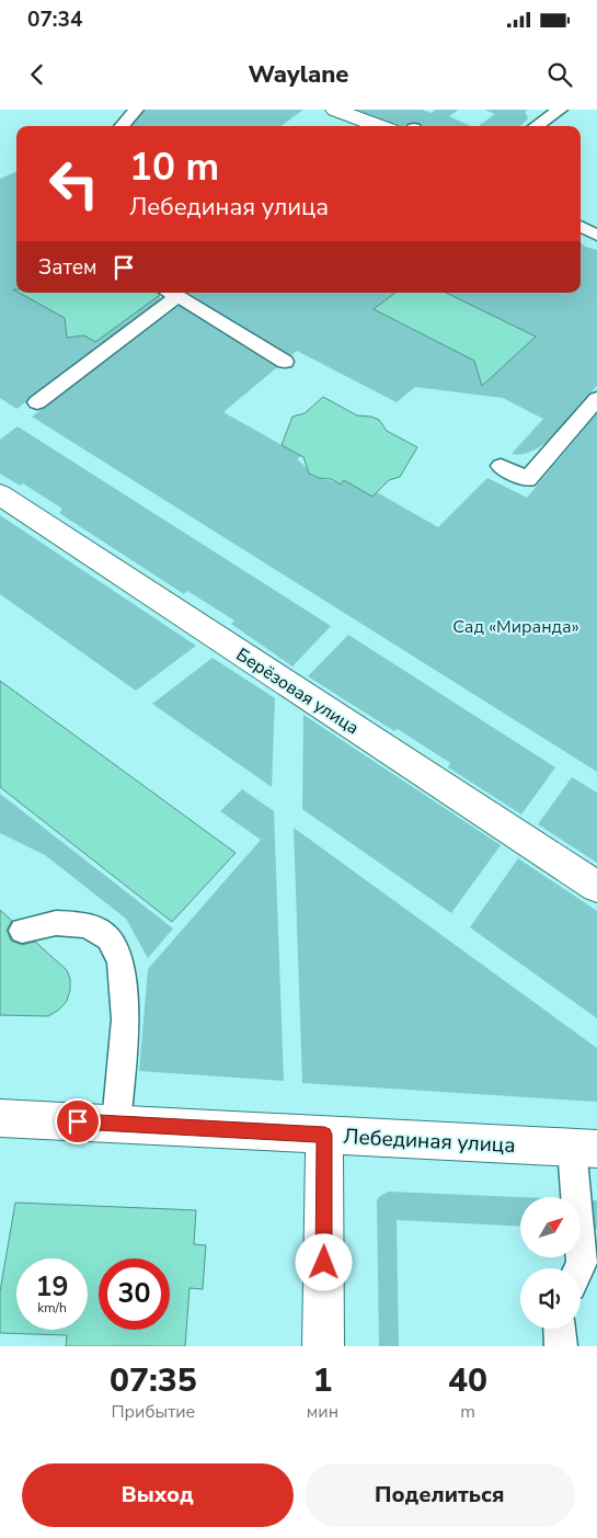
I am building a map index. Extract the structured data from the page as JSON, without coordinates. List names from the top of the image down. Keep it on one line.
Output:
{"streets":{"street":["Берёзовая улица","Лебединая улица"]},"parks":["Сад «Миранда»"],"north":"top right","page":{"status":"07:34","header":"Waylane","turn":["10 m","Лебединая улица"],"then":"Затем","speed":"19 km/h","limit":"30","eta":["07:35","Прибытие","1","мин","40","m"],"buttons":["Выход","Поделиться"]}}
